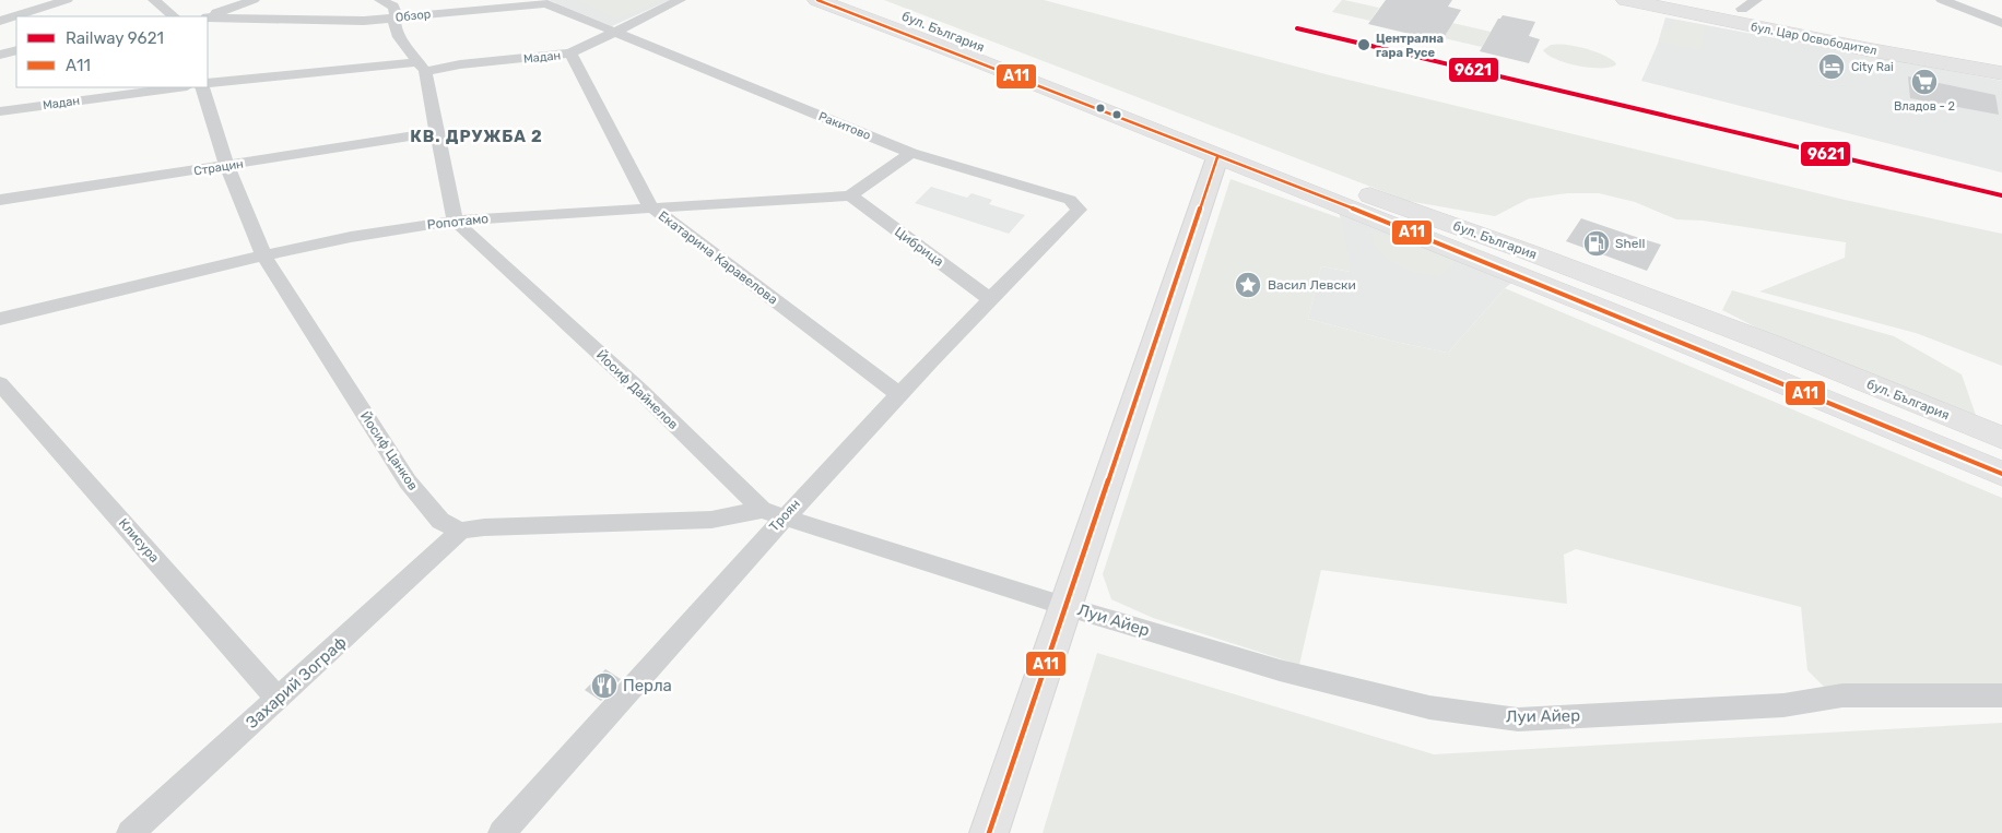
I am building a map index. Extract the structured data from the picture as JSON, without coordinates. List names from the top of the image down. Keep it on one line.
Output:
{"streets":{"main road":["бул. България","бул. Цар Освободител"],"street":["Обзор","Мадан","Ракитово","Страцин","Ропотамо","Цибрица","Екатарина Каравелова","Йосиф Дайнелов","Йосиф Цанков","Троян","Клисура","Луи Айер","Захарий Зограф"]},"crossings":[["Обзор","Мадан"],["Обзор","Ракитово"],["Мадан","Ракитово"],["Мадан","Екатарина Каравелова"],["Ракитово","Троян"],["Страцин","Йосиф Цанков"],["Ропотамо","Цибрица"],["Ропотамо","Екатарина Каравелова"],["Ропотамо","Йосиф Дайнелов"],["Ропотамо","Йосиф Цанков"],["Цибрица","Троян"],["Екатарина Каравелова","Троян"],["Йосиф Дайнелов","Троян"],["Йосиф Дайнелов","Луи Айер"],["Йосиф Цанков","Захарий Зограф"],["Клисура","Захарий Зограф"]],"districts":["КВ. ДРУЖБА 2"],"places":{"other":["Централна гара Русе"],"hotel":["City Rai"],"supermarket":["Владов - 2"],"fuel station":["Shell"],"place":["Васил Левски"],"restaurant":["Перла"]},"lines":["transit line А11","rail line 9621"],"legend":["Railway 9621","А11"]}
